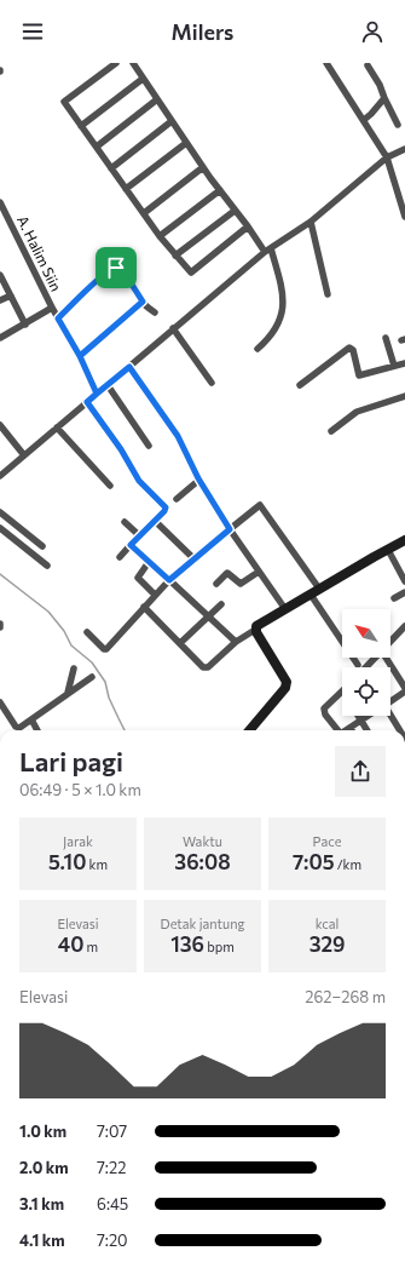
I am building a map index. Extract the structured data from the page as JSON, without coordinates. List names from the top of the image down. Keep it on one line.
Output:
{"streets":{"street":["A. Halim Siin"]},"north":"top left","page":{"header":"Milers","heading":["Lari pagi","06:49 · 5 × 1.0 km"],"stats":[["Jarak","5.10 km"],["Waktu","36:08"],["Pace","7:05 /km"],["Elevasi","40 m"],["Detak jantung","136 bpm"],["kcal","329"]],"chart":["Elevasi","262–268 m"],"list":[{"name":"1.0 km","note":"7:07"},{"name":"2.0 km","note":"7:22"},{"name":"3.1 km","note":"6:45"},{"name":"4.1 km","note":"7:20"}]}}
